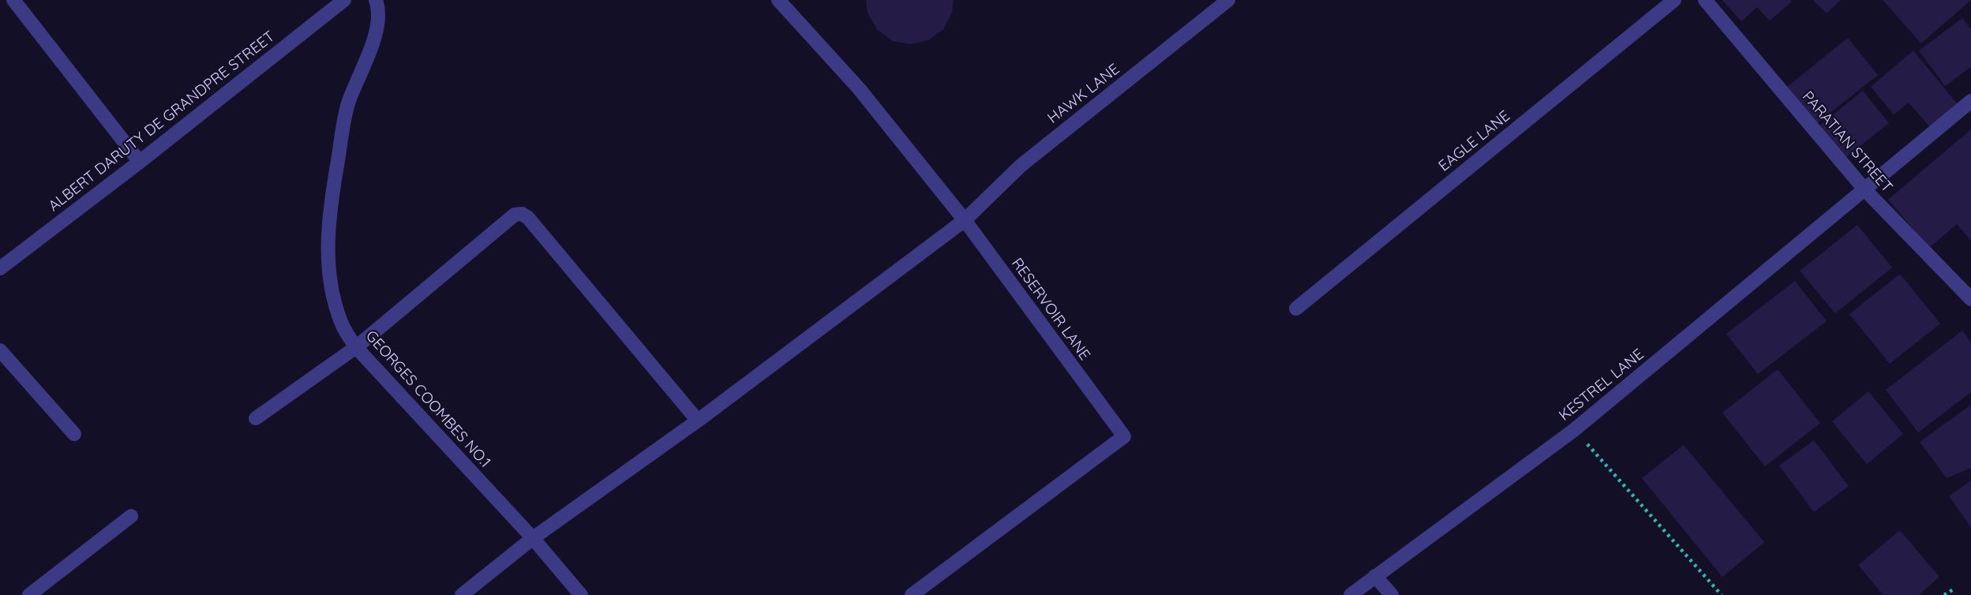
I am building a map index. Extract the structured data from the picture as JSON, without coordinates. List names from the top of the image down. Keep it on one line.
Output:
{"streets":{"street":["HAWK LANE","ALBERT DARUTY DE GRANDPRE STREET","EAGLE LANE","PARATIAN STREET","RESERVOIR LANE","KESTREL LANE","GEORGES COOMBES NO.1"]},"crossings":[["HAWK LANE","RESERVOIR LANE"],["HAWK LANE","GEORGES COOMBES NO.1"],["PARATIAN STREET","KESTREL LANE"]]}
